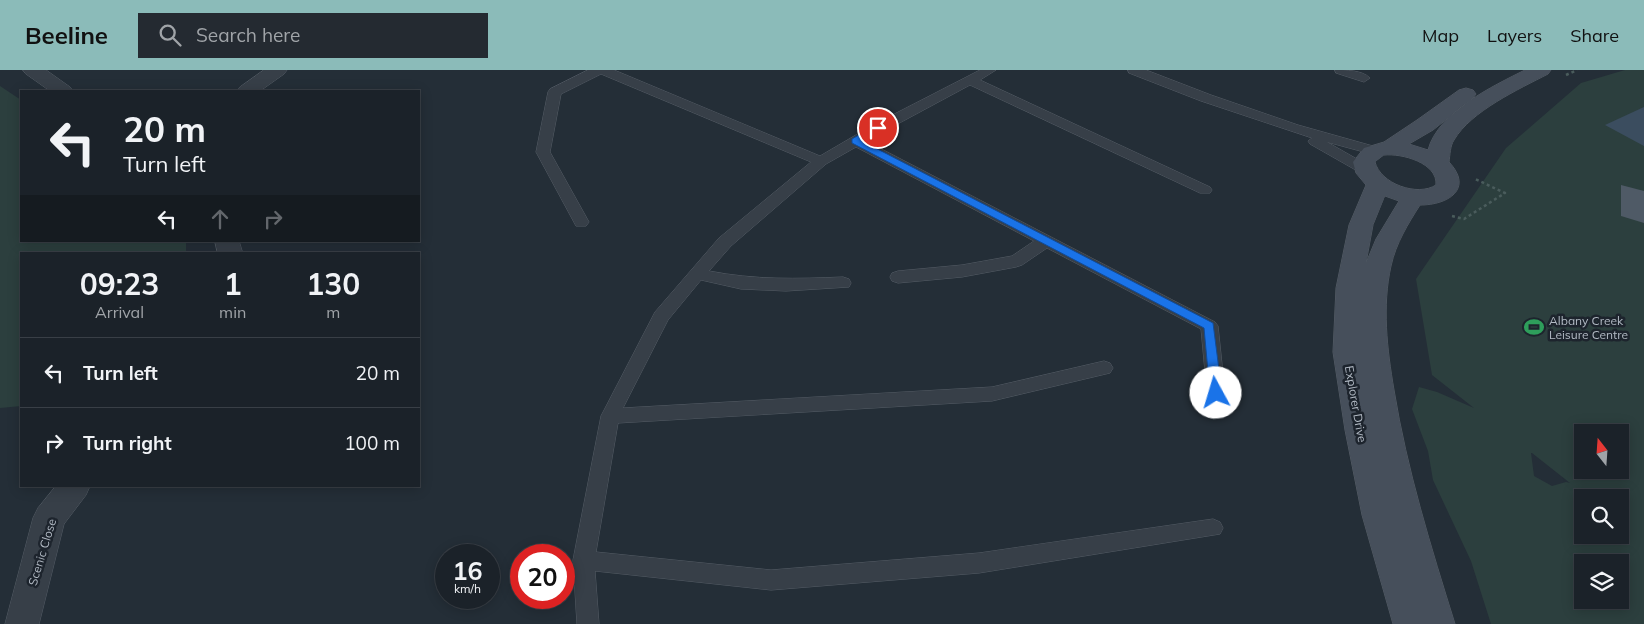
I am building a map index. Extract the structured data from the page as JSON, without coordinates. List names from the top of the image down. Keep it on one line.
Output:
{"streets":{"street":["Explorer Drive","Scenic Close"]},"places":{"sports":["Albany Creek Leisure Centre"]},"north":"top","page":{"header":"Beeline","search":"Search here","nav":["Map","Layers","Share"],"turn":["20 m","Turn left"],"eta":["09:23","Arrival","1","min","130","m"],"list":[{"name":"Turn left","value":"20 m"},{"name":"Turn right","value":"100 m"}],"speed":"16 km/h","limit":"20"}}
